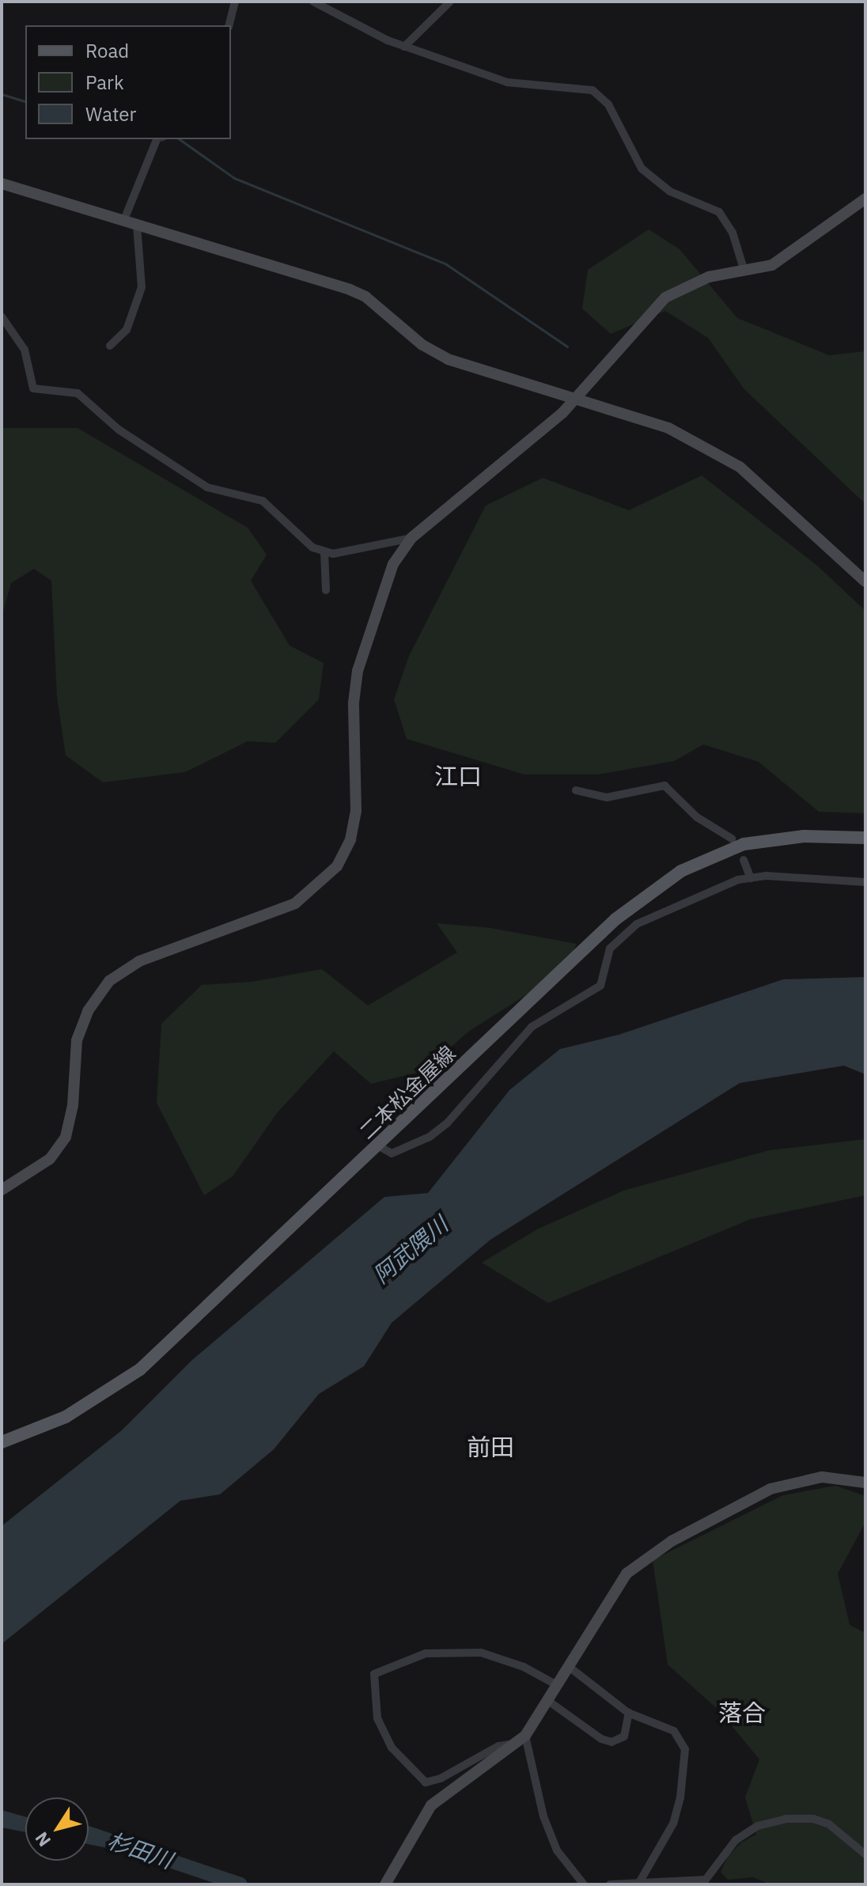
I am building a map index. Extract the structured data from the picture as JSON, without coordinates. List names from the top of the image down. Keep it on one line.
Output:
{"streets":{"main road":["二本松金屋線"]},"districts":["江口","前田","落合"],"water":["阿武隈川","杉田川"],"legend":["Road","Park","Water"],"north":"bottom left"}
